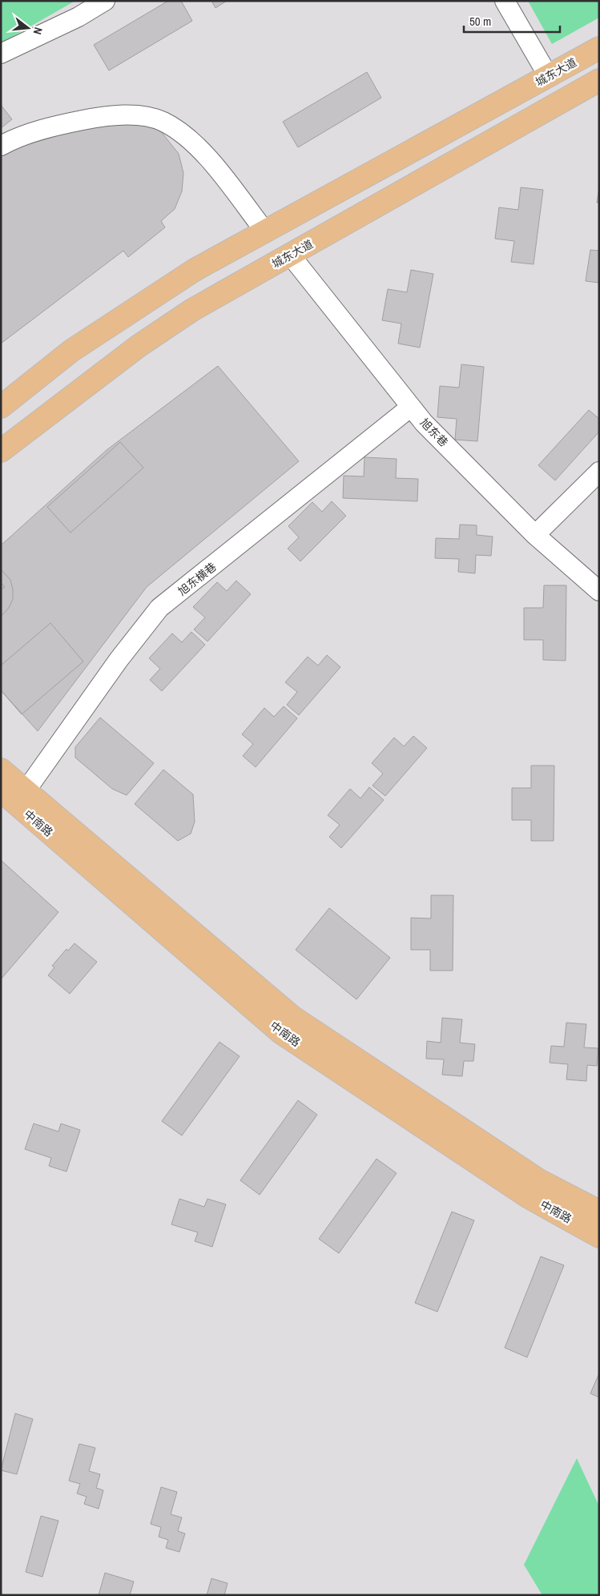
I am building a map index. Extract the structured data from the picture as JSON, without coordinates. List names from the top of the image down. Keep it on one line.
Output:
{"streets":{"main road":["城东大道","中南路"],"street":["旭东巷","旭东横巷"]},"crossings":[["城东大道","旭东巷"],["旭东巷","旭东横巷"],["旭东横巷","中南路"]],"scale_bar":"50 m","north":"right"}
